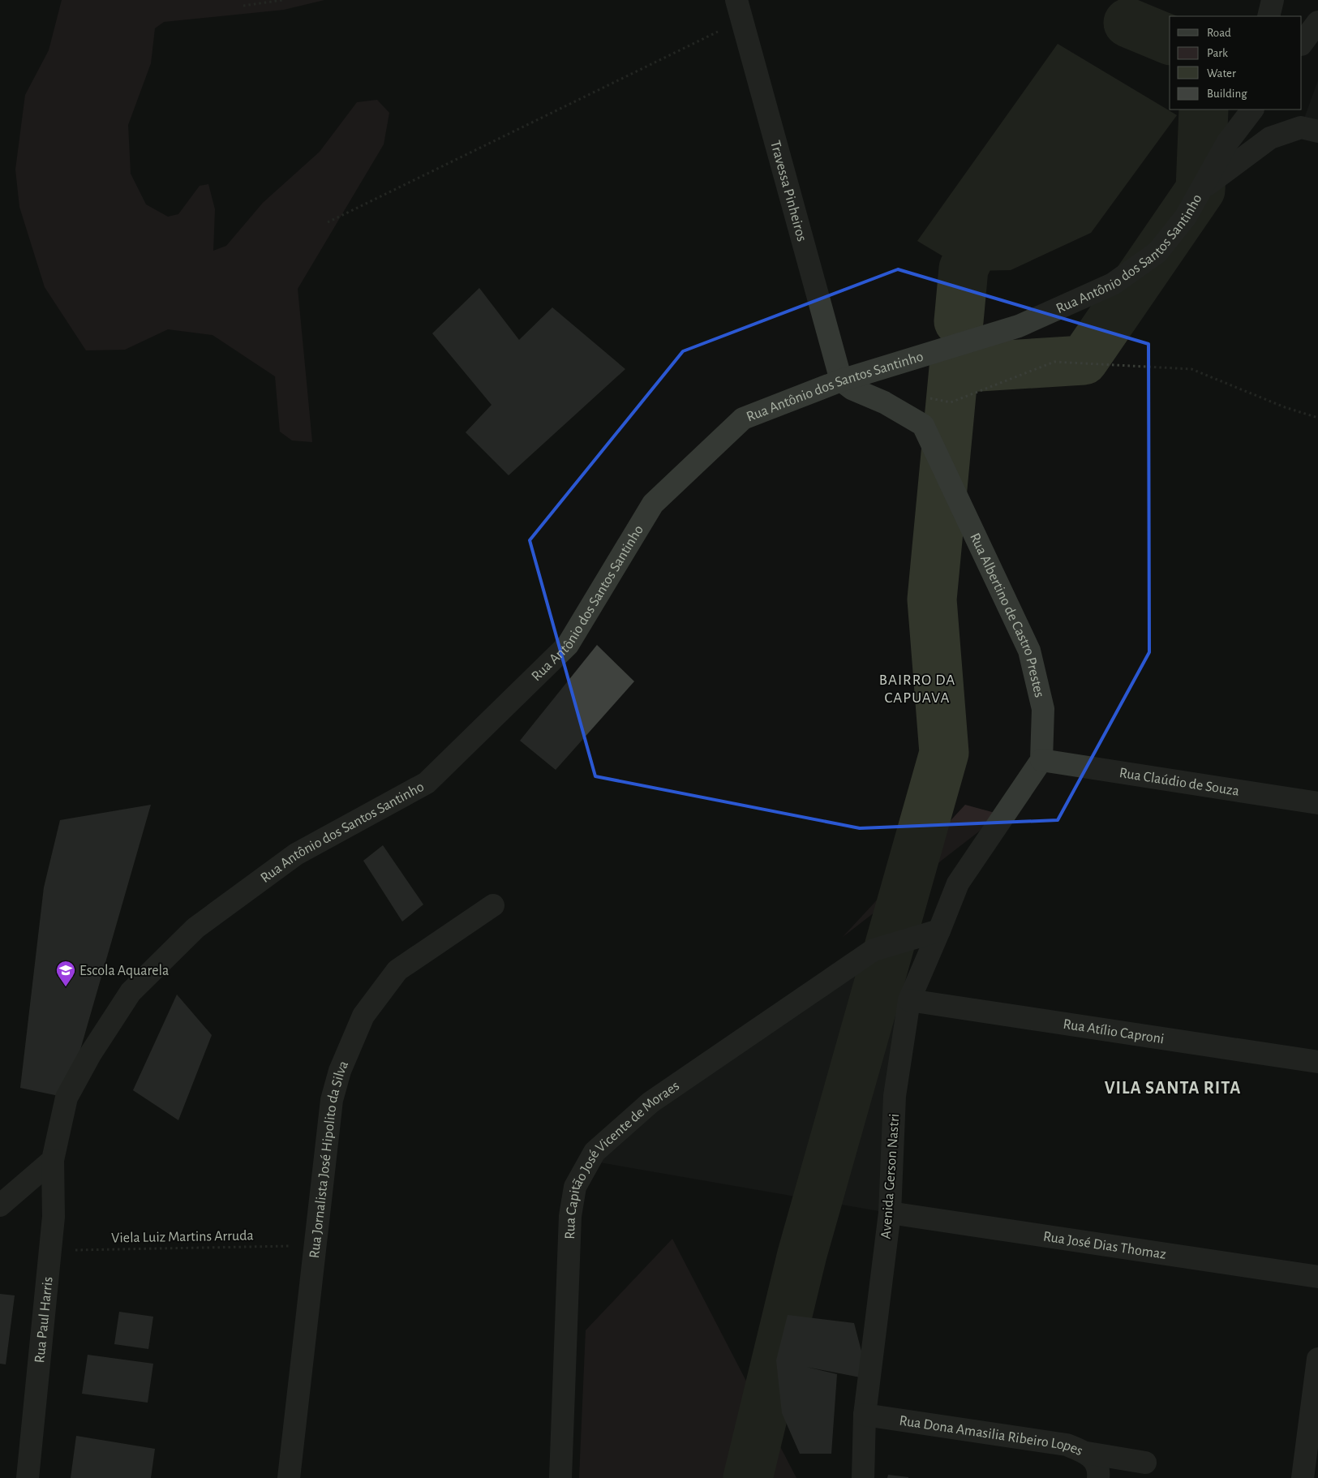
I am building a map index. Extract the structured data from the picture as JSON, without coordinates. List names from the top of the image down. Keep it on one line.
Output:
{"streets":{"street":["Travessa Pinheiros","Rua Antônio dos Santos Santinho","Rua Albertino de Castro Prestes","Rua Claúdio de Souza","Rua Atílio Caproni","Rua Jornalista José Hipolito da Silva","Rua Capitão José Vicente de Moraes","Avenida Gerson Nastri","Rua José Dias Thomaz","Rua Paul Harris","Rua Dona Amasilia Ribeiro Lopes"],"path":["Viela Luiz Martins Arruda"]},"crossings":[["Travessa Pinheiros","Rua Antônio dos Santos Santinho"],["Travessa Pinheiros","Rua Albertino de Castro Prestes"],["Rua Antônio dos Santos Santinho","Rua Albertino de Castro Prestes"],["Rua Antônio dos Santos Santinho","Rua Paul Harris"],["Rua Albertino de Castro Prestes","Rua Claúdio de Souza"],["Rua Albertino de Castro Prestes","Avenida Gerson Nastri"],["Rua Claúdio de Souza","Avenida Gerson Nastri"],["Rua Atílio Caproni","Avenida Gerson Nastri"],["Rua Jornalista José Hipolito da Silva","Viela Luiz Martins Arruda"],["Rua Capitão José Vicente de Moraes","Avenida Gerson Nastri"],["Avenida Gerson Nastri","Rua José Dias Thomaz"],["Avenida Gerson Nastri","Rua Dona Amasilia Ribeiro Lopes"],["Viela Luiz Martins Arruda","Rua Paul Harris"]],"districts":["BAIRRO DA CAPUAVA","VILA SANTA RITA"],"places":{"school or university":["Escola Aquarela"]},"legend":["Road","Park","Water","Building"]}
